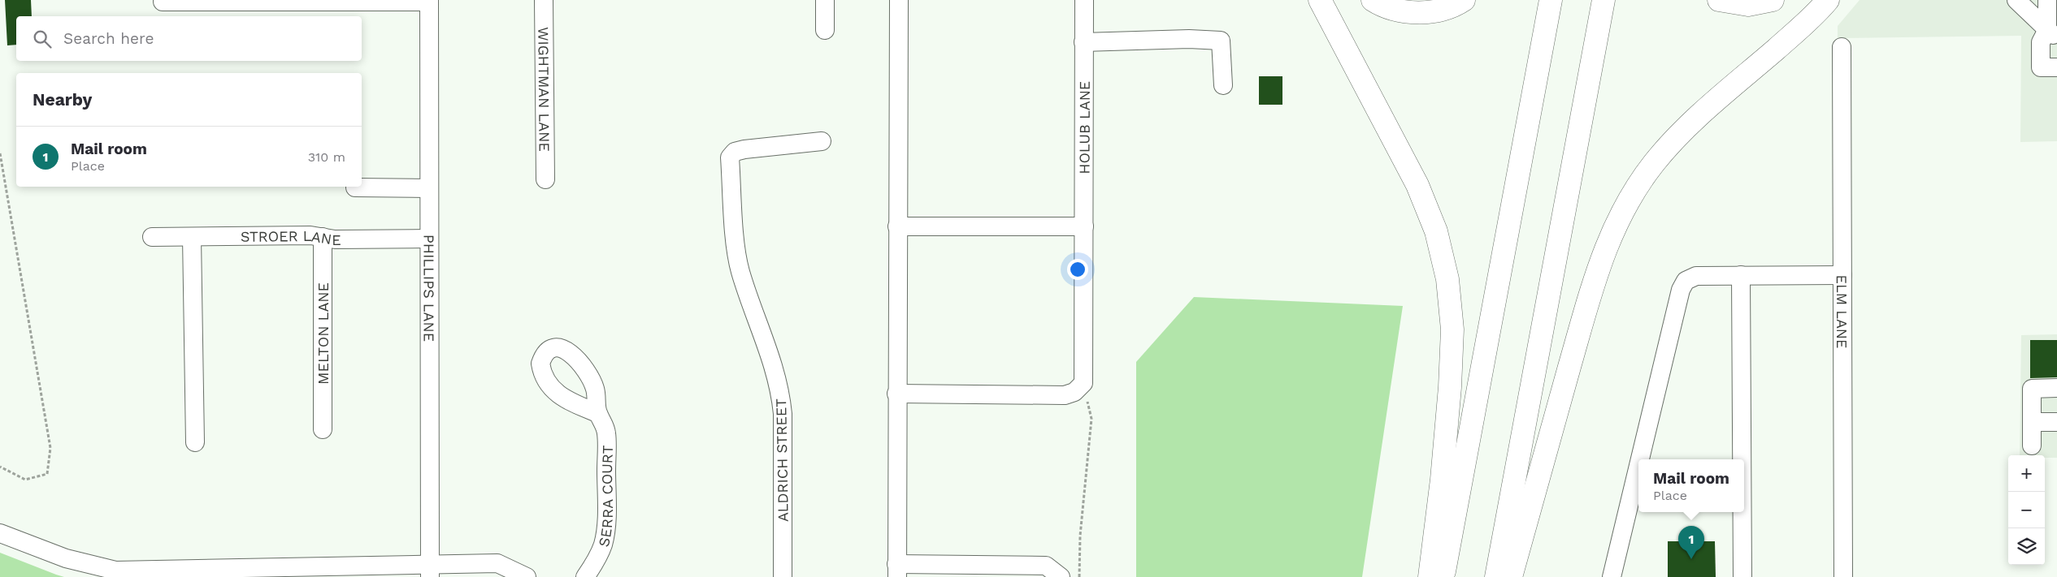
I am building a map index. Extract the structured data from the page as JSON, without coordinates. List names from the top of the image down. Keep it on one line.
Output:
{"streets":{"street":["WIGHTMAN LANE","HOLUB LANE","STROER LANE","PHILLIPS LANE","ELM LANE","MELTON LANE","ALDRICH STREET","SERRA COURT"]},"crossings":[["STROER LANE","PHILLIPS LANE"],["STROER LANE","MELTON LANE"]],"page":{"search":"Search here","heading":"Nearby","list":[{"mark":"1","name":"Mail room","note":"Place","value":"310 m"}],"map_buttons":["+","−"],"popup":["Mail room","Place"],"pins":"1"}}
